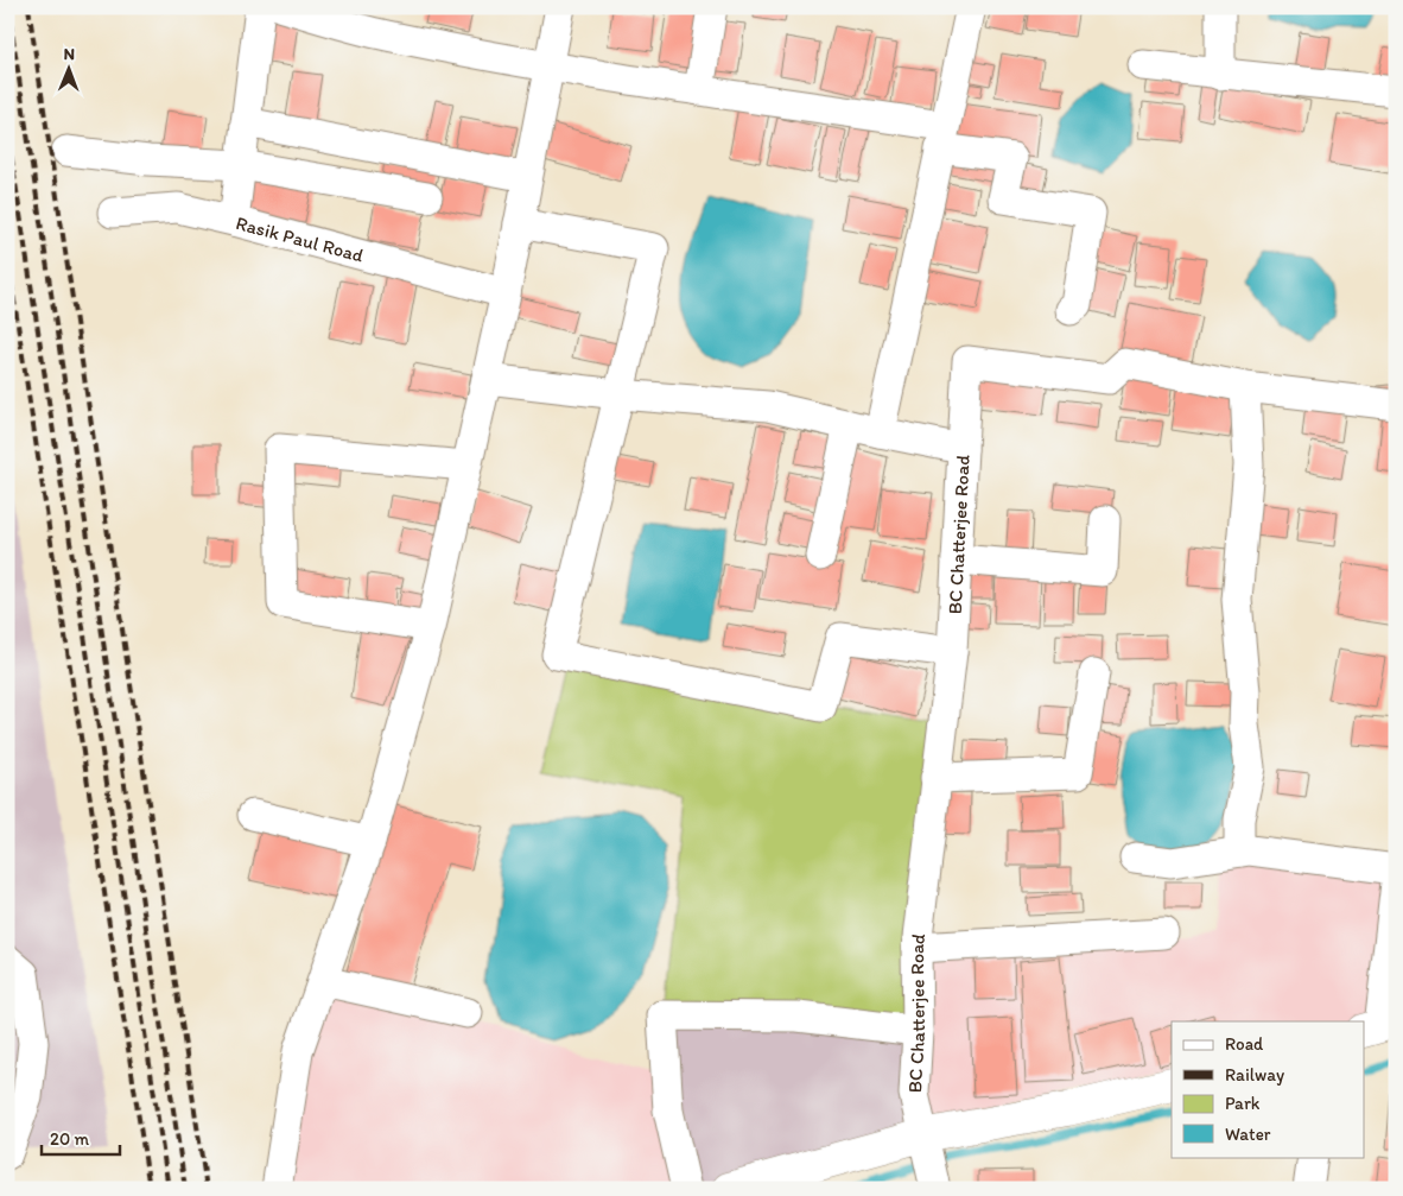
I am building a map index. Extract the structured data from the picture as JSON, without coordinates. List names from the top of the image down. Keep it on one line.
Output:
{"streets":{"street":["Rasik Paul Road","BC Chatterjee Road"]},"legend":["Road","Railway","Park","Water"],"scale_bar":"20 m","north":"top"}
